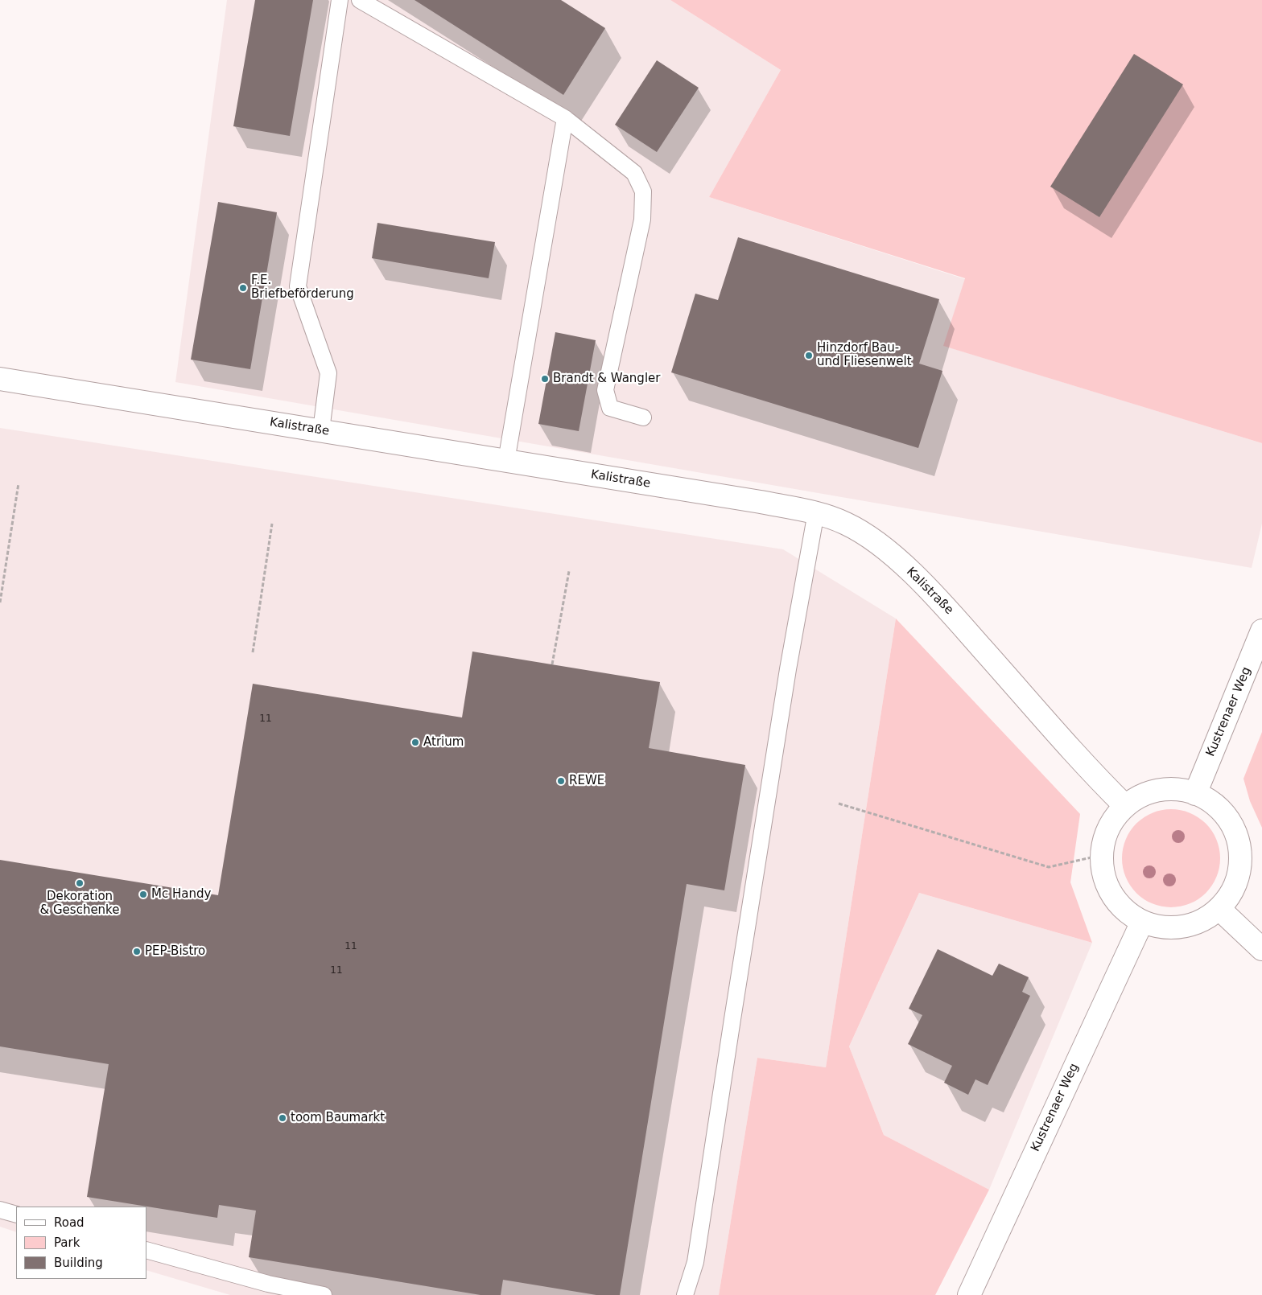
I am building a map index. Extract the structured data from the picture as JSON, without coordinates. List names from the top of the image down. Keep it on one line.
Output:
{"streets":{"street":["Kalistraße","Kustrenaer Weg"]},"crossings":[["Kalistraße","Kustrenaer Weg"]],"places":["F.E. Briefbeförderung","Hinzdorf Bau- und Fliesenwelt","Brandt & Wangler","Atrium","REWE","Dekoration & Geschenke","Mc Handy","PEP-Bistro","toom Baumarkt"],"house_numbers":["11","11","11"],"legend":["Road","Park","Building"]}
